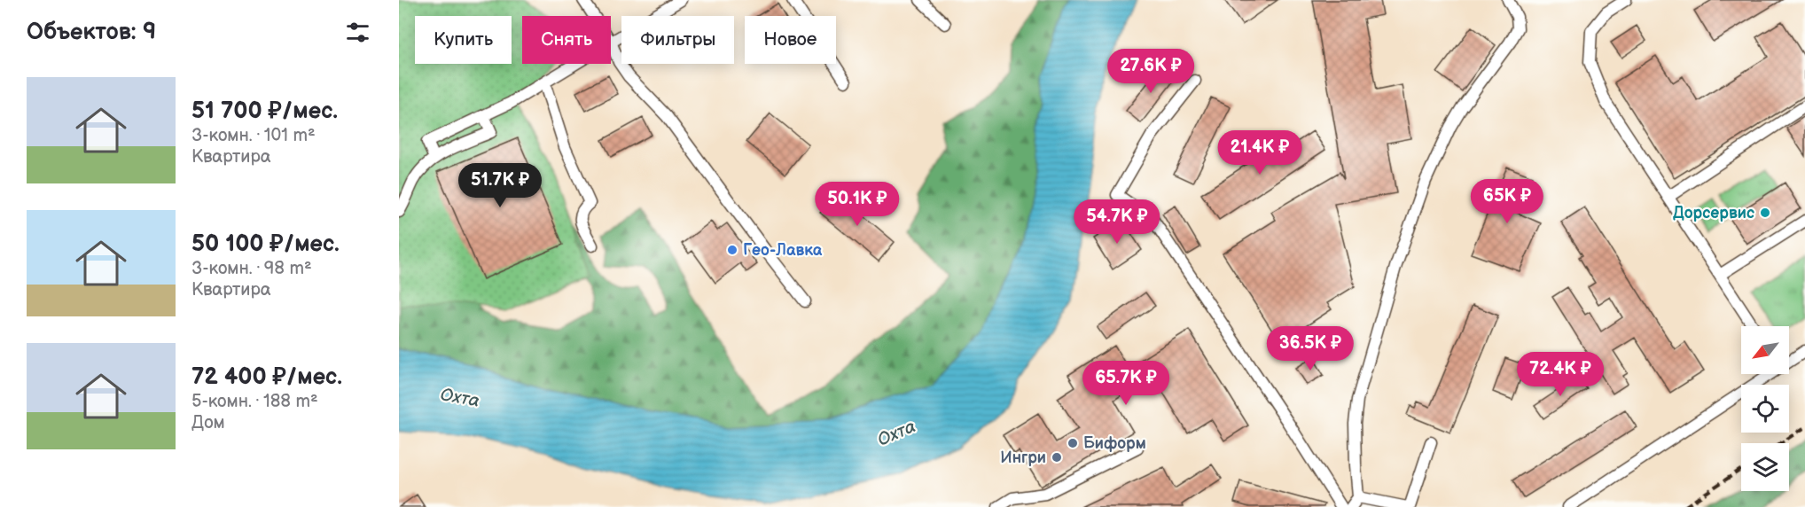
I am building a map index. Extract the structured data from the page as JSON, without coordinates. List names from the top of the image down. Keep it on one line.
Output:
{"water":["Охта"],"places":["Дорсервис","Гео-Лавка","Биформ","Ингри"],"north":"bottom left","page":{"heading":"Объектов: 9","chip":["Купить","Снять","Фильтры","Новое"],"price":["27.6K ₽","21.4K ₽","51.7K ₽","65K ₽","50.1K ₽","54.7K ₽","36.5K ₽","72.4K ₽","65.7K ₽"],"list":[{"name":"51 700 ₽/мес.","note":"3-комн. · 101 m² · Квартира"},{"name":"50 100 ₽/мес.","note":"3-комн. · 98 m² · Квартира"},{"name":"72 400 ₽/мес.","note":"5-комн. · 188 m² · Дом"}]}}
